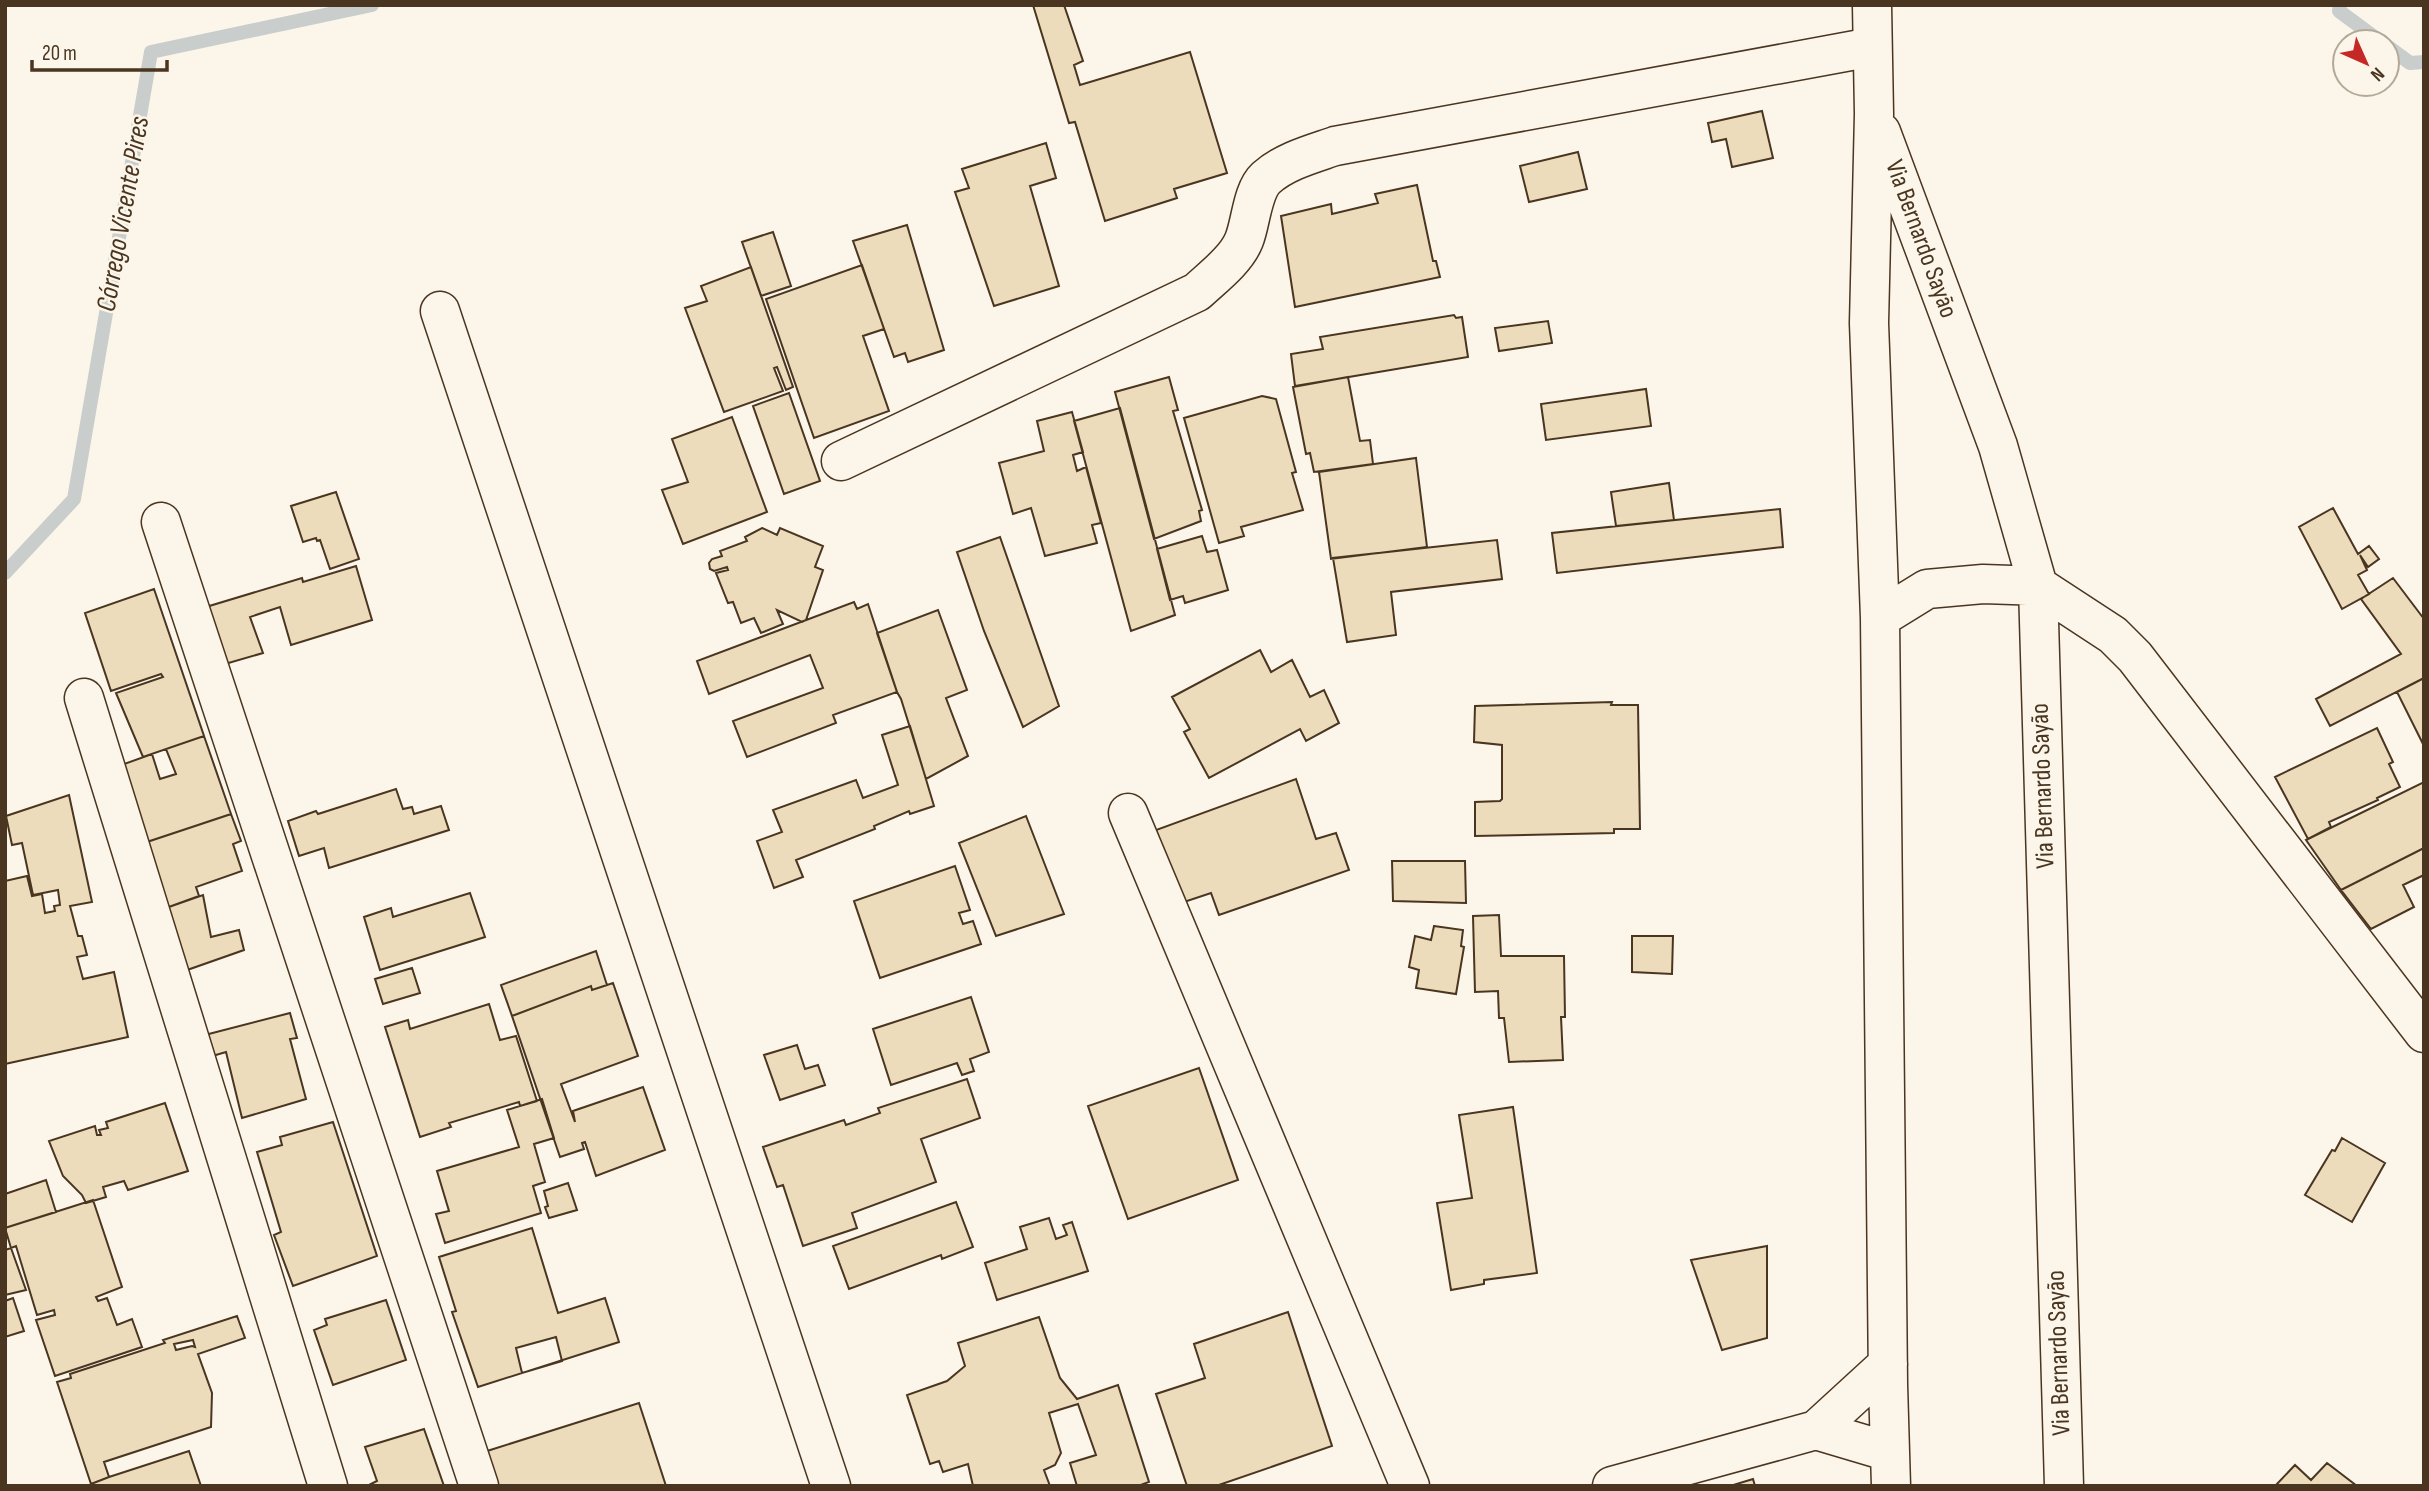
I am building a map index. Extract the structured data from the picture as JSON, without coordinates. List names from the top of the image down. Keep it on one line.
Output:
{"streets":{"street":["Via Bernardo Sayão"]},"water":["Córrego Vicente Pires"],"scale_bar":"20 m","north":"bottom right"}
